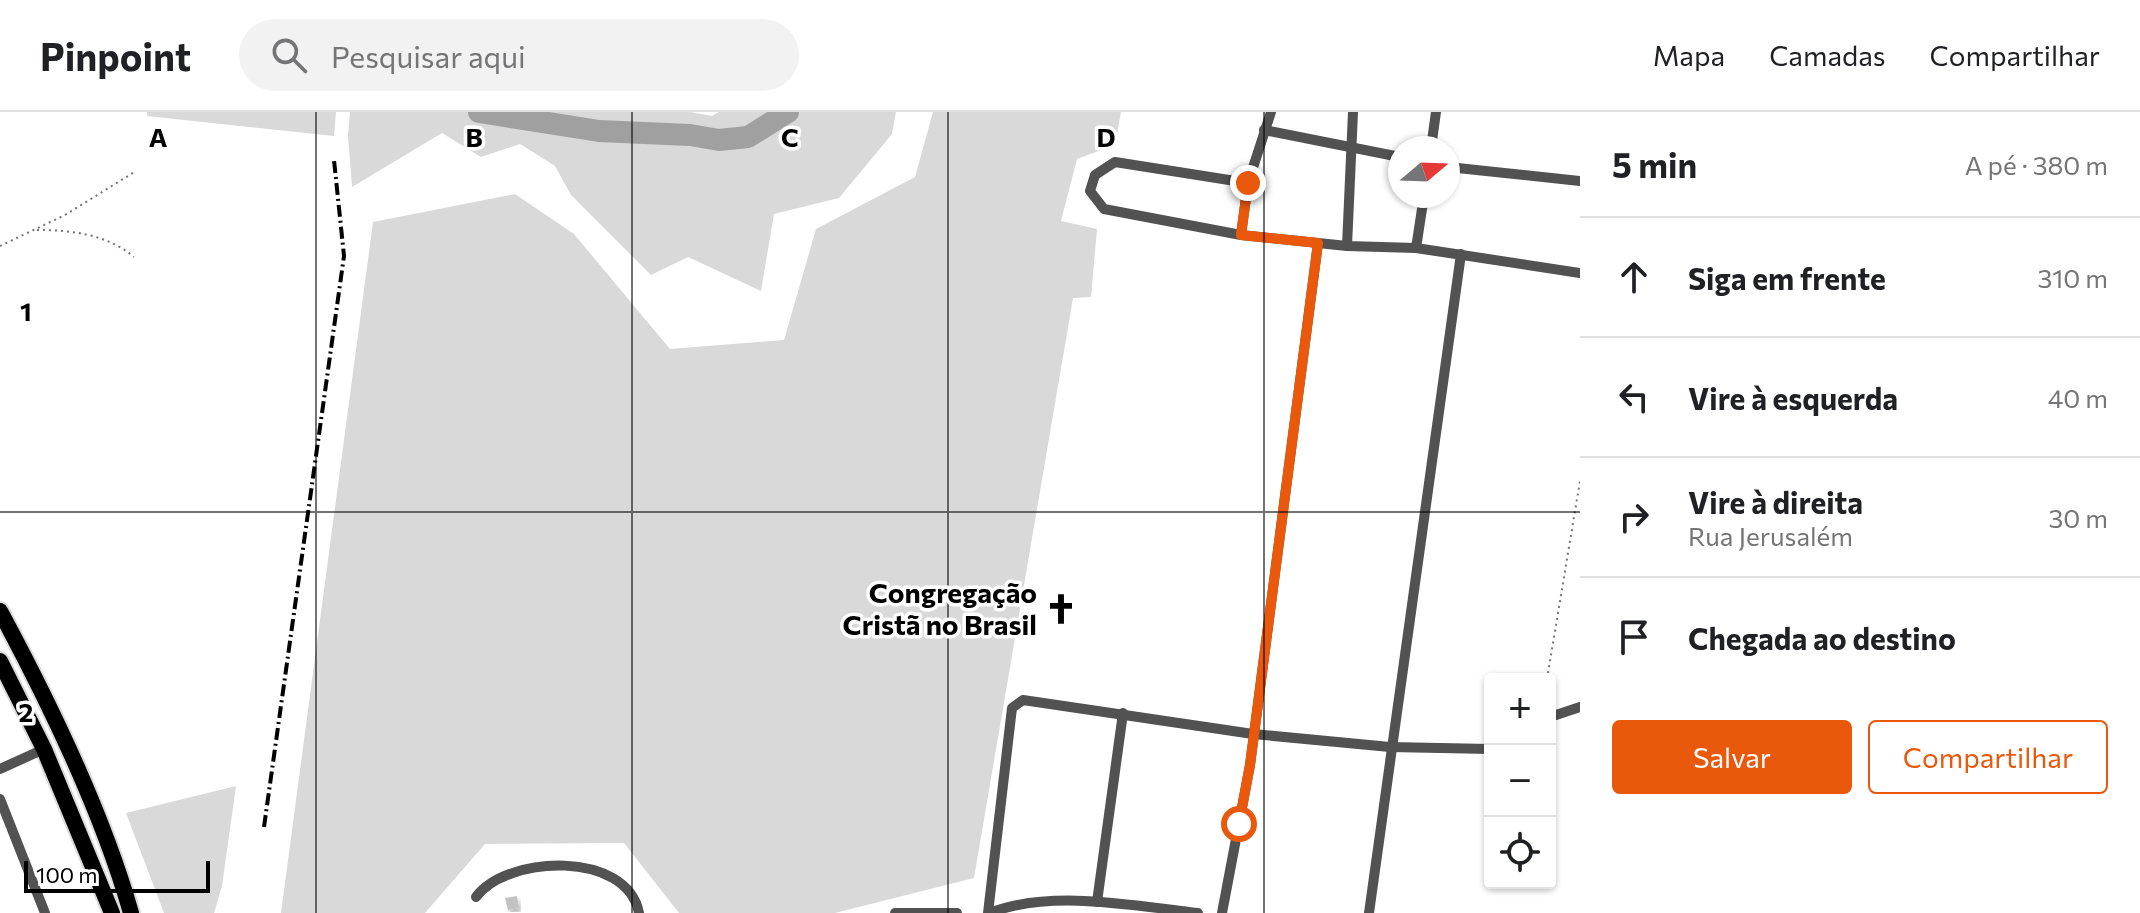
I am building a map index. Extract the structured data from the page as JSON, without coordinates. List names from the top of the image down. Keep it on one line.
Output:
{"places":{"church":["Congregação Cristã no Brasil"]},"scale_bar":"100 m","north":"right","page":{"header":"Pinpoint","search":"Pesquisar aqui","nav":["Mapa","Camadas","Compartilhar"],"heading":["5 min","A pé · 380 m"],"list":[["Siga em frente","310 m"],["Vire à esquerda","40 m"],["Vire à direita","Rua Jerusalém","30 m"],"Chegada ao destino"],"map_buttons":["+","−"],"buttons":["Salvar","Compartilhar"],"scale":"100 m"},"grid":{"columns":["A","B","C","D"],"rows":["1","2"]}}
